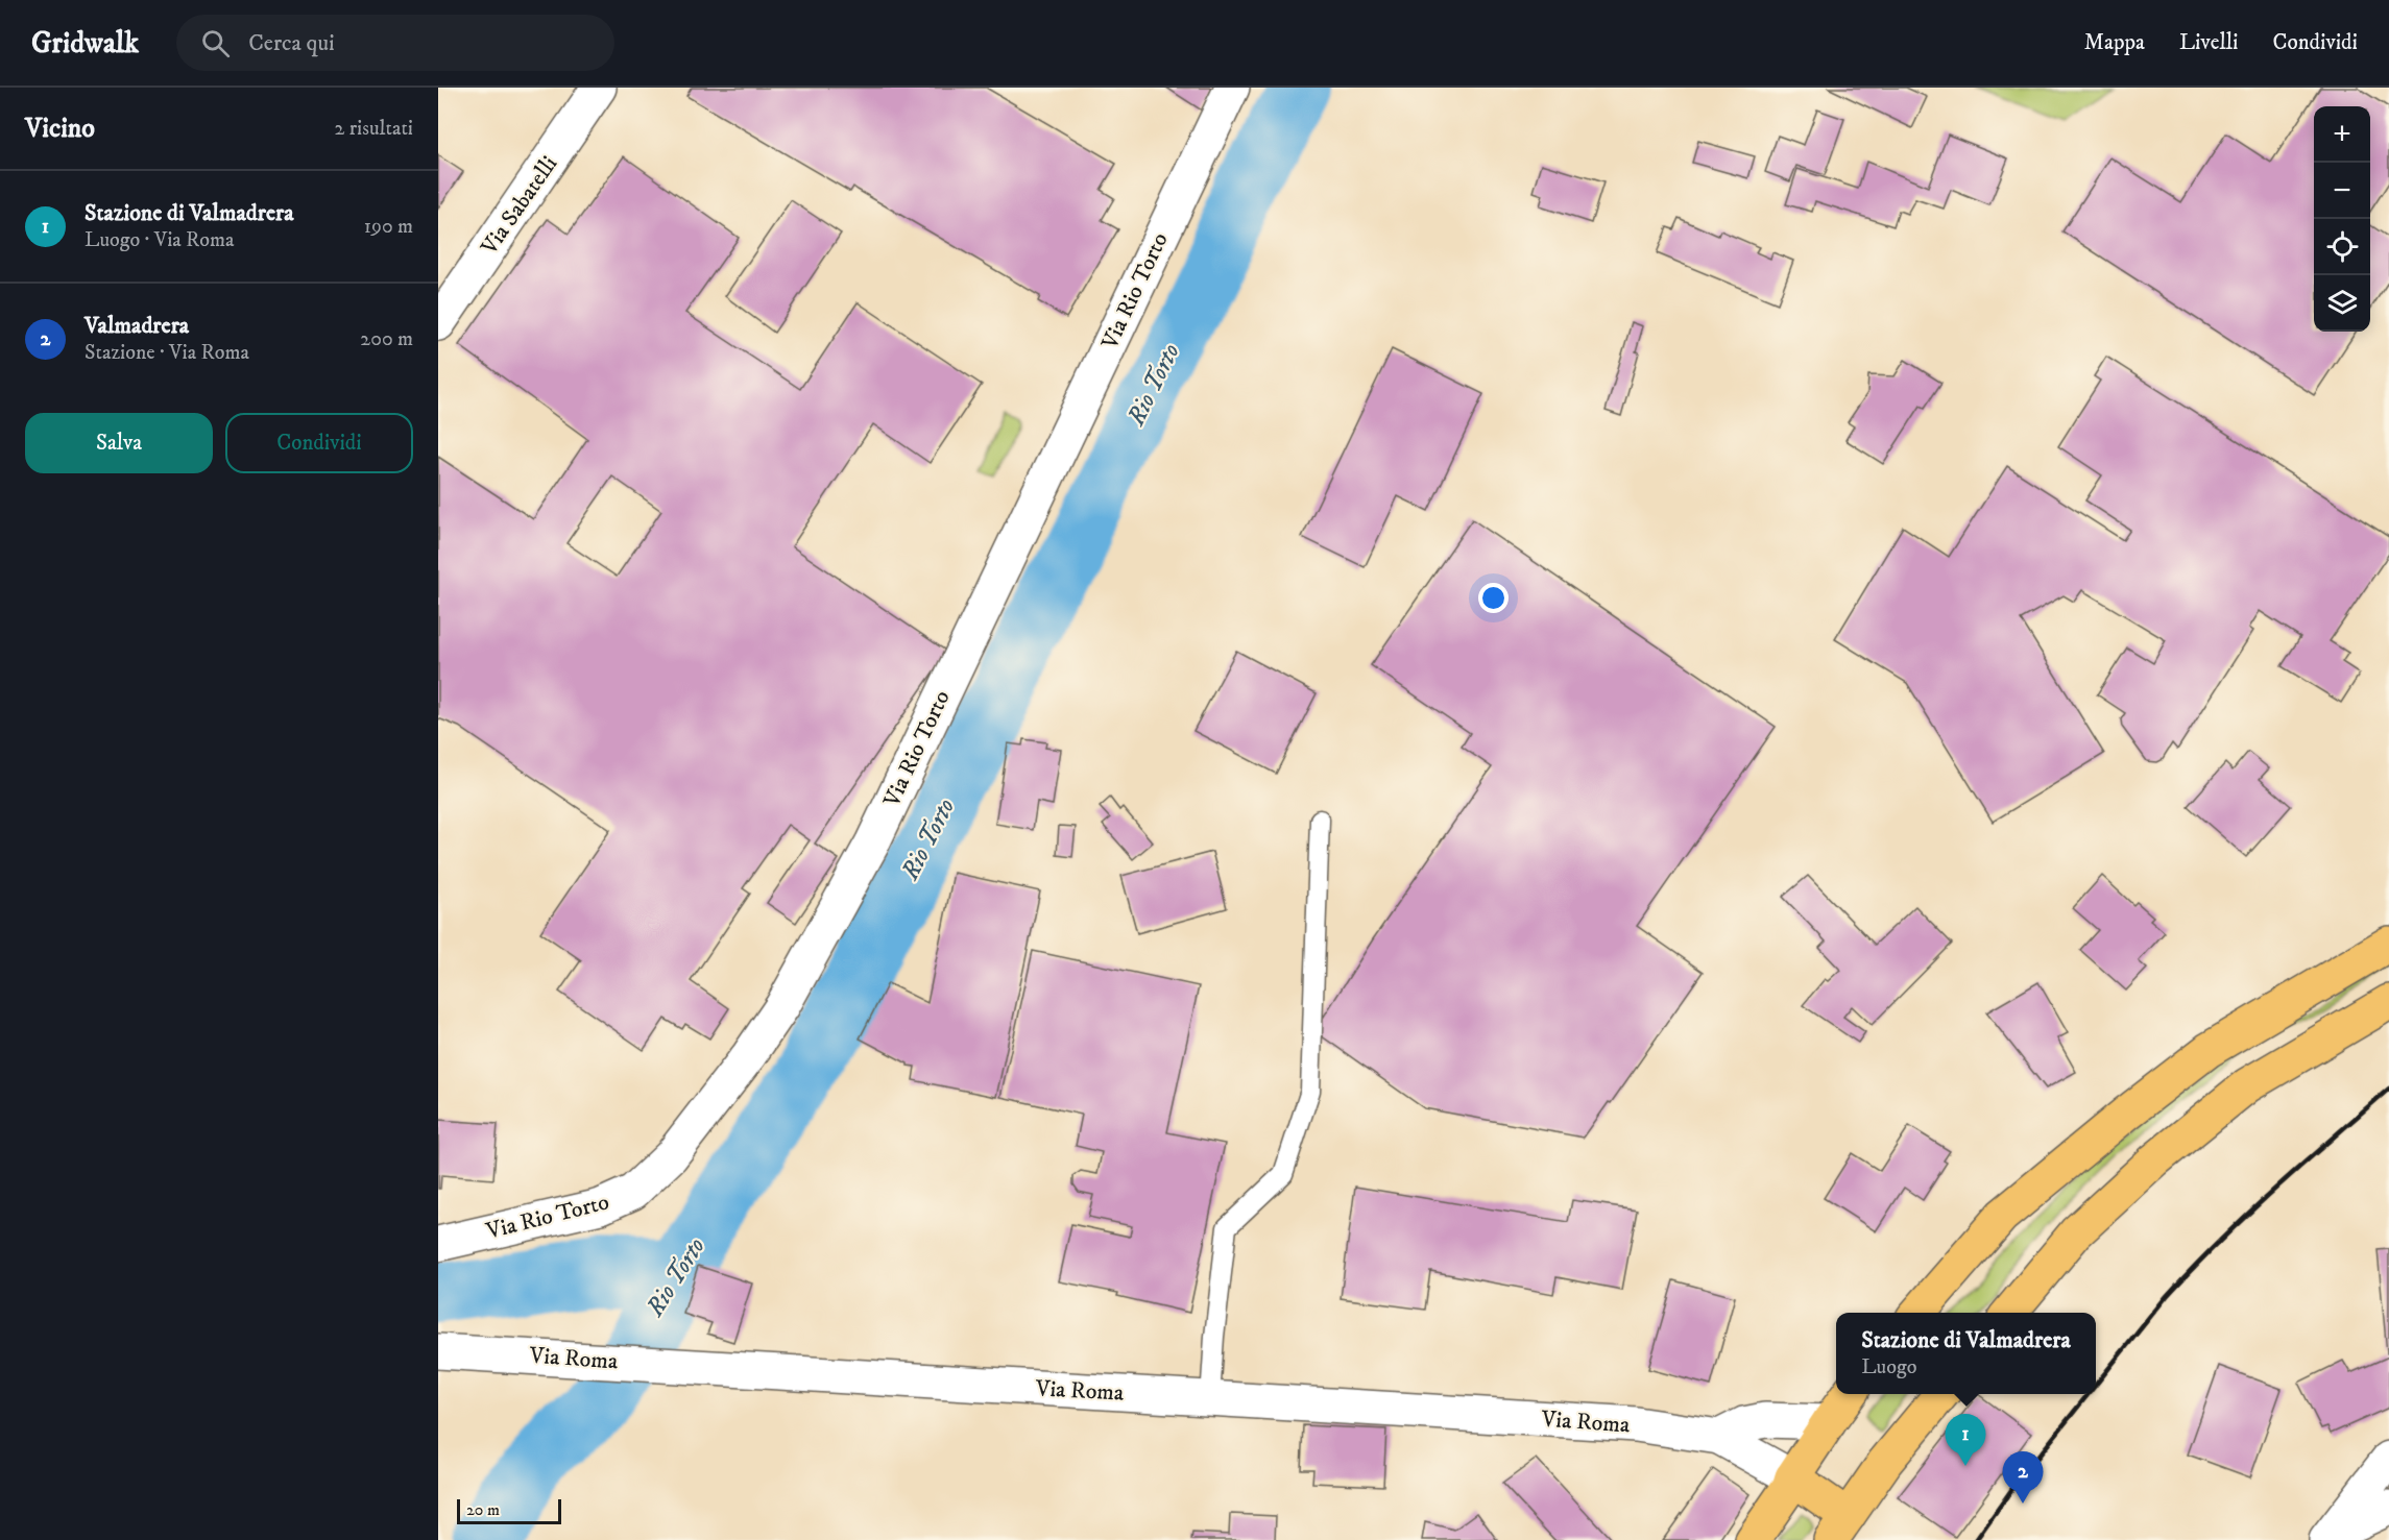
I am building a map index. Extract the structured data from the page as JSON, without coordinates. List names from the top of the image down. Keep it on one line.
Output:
{"streets":{"street":["Via Sabatelli","Via Rio Torto","Via Roma"]},"water":["Rio Torto"],"scale_bar":"20 m","page":{"header":"Gridwalk","search":"Cerca qui","nav":["Mappa","Livelli","Condividi"],"heading":["Vicino","2 risultati"],"map_buttons":["+","−"],"list":[{"mark":"1","name":"Stazione di Valmadrera","note":"Luogo · Via Roma","value":"190 m"},{"mark":"2","name":"Valmadrera","note":"Stazione · Via Roma","value":"200 m"}],"buttons":["Salva","Condividi"],"popup":["Stazione di Valmadrera","Luogo"],"pins":["1","2"],"scale":"20 m"}}
